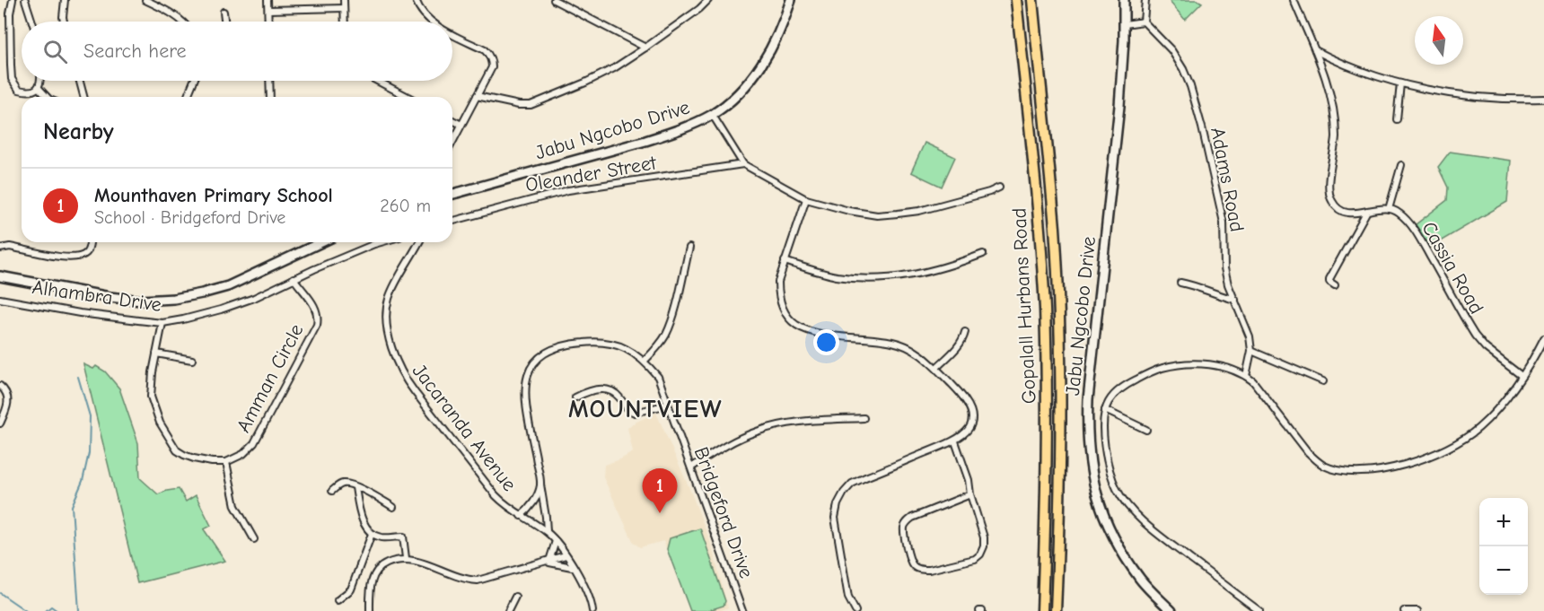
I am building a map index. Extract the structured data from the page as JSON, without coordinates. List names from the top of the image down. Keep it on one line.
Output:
{"streets":{"main road":["Jabu Ngcobo Drive","Gopalall Hurbans Road"],"street":["Oleander Street","Adams Road","Cassia Road","Alhambra Drive","Amman Circle","Jacaranda Avenue","Bridgeford Drive"]},"crossings":[["Alhambra Drive","Amman Circle"],["Jacaranda Avenue","Bridgeford Drive"]],"districts":["MOUNTVIEW"],"north":"top","page":{"search":"Search here","heading":"Nearby","list":[{"mark":"1","name":"Mounthaven Primary School","note":"School · Bridgeford Drive","value":"260 m"}],"pins":"1","map_buttons":["+","−"]}}
